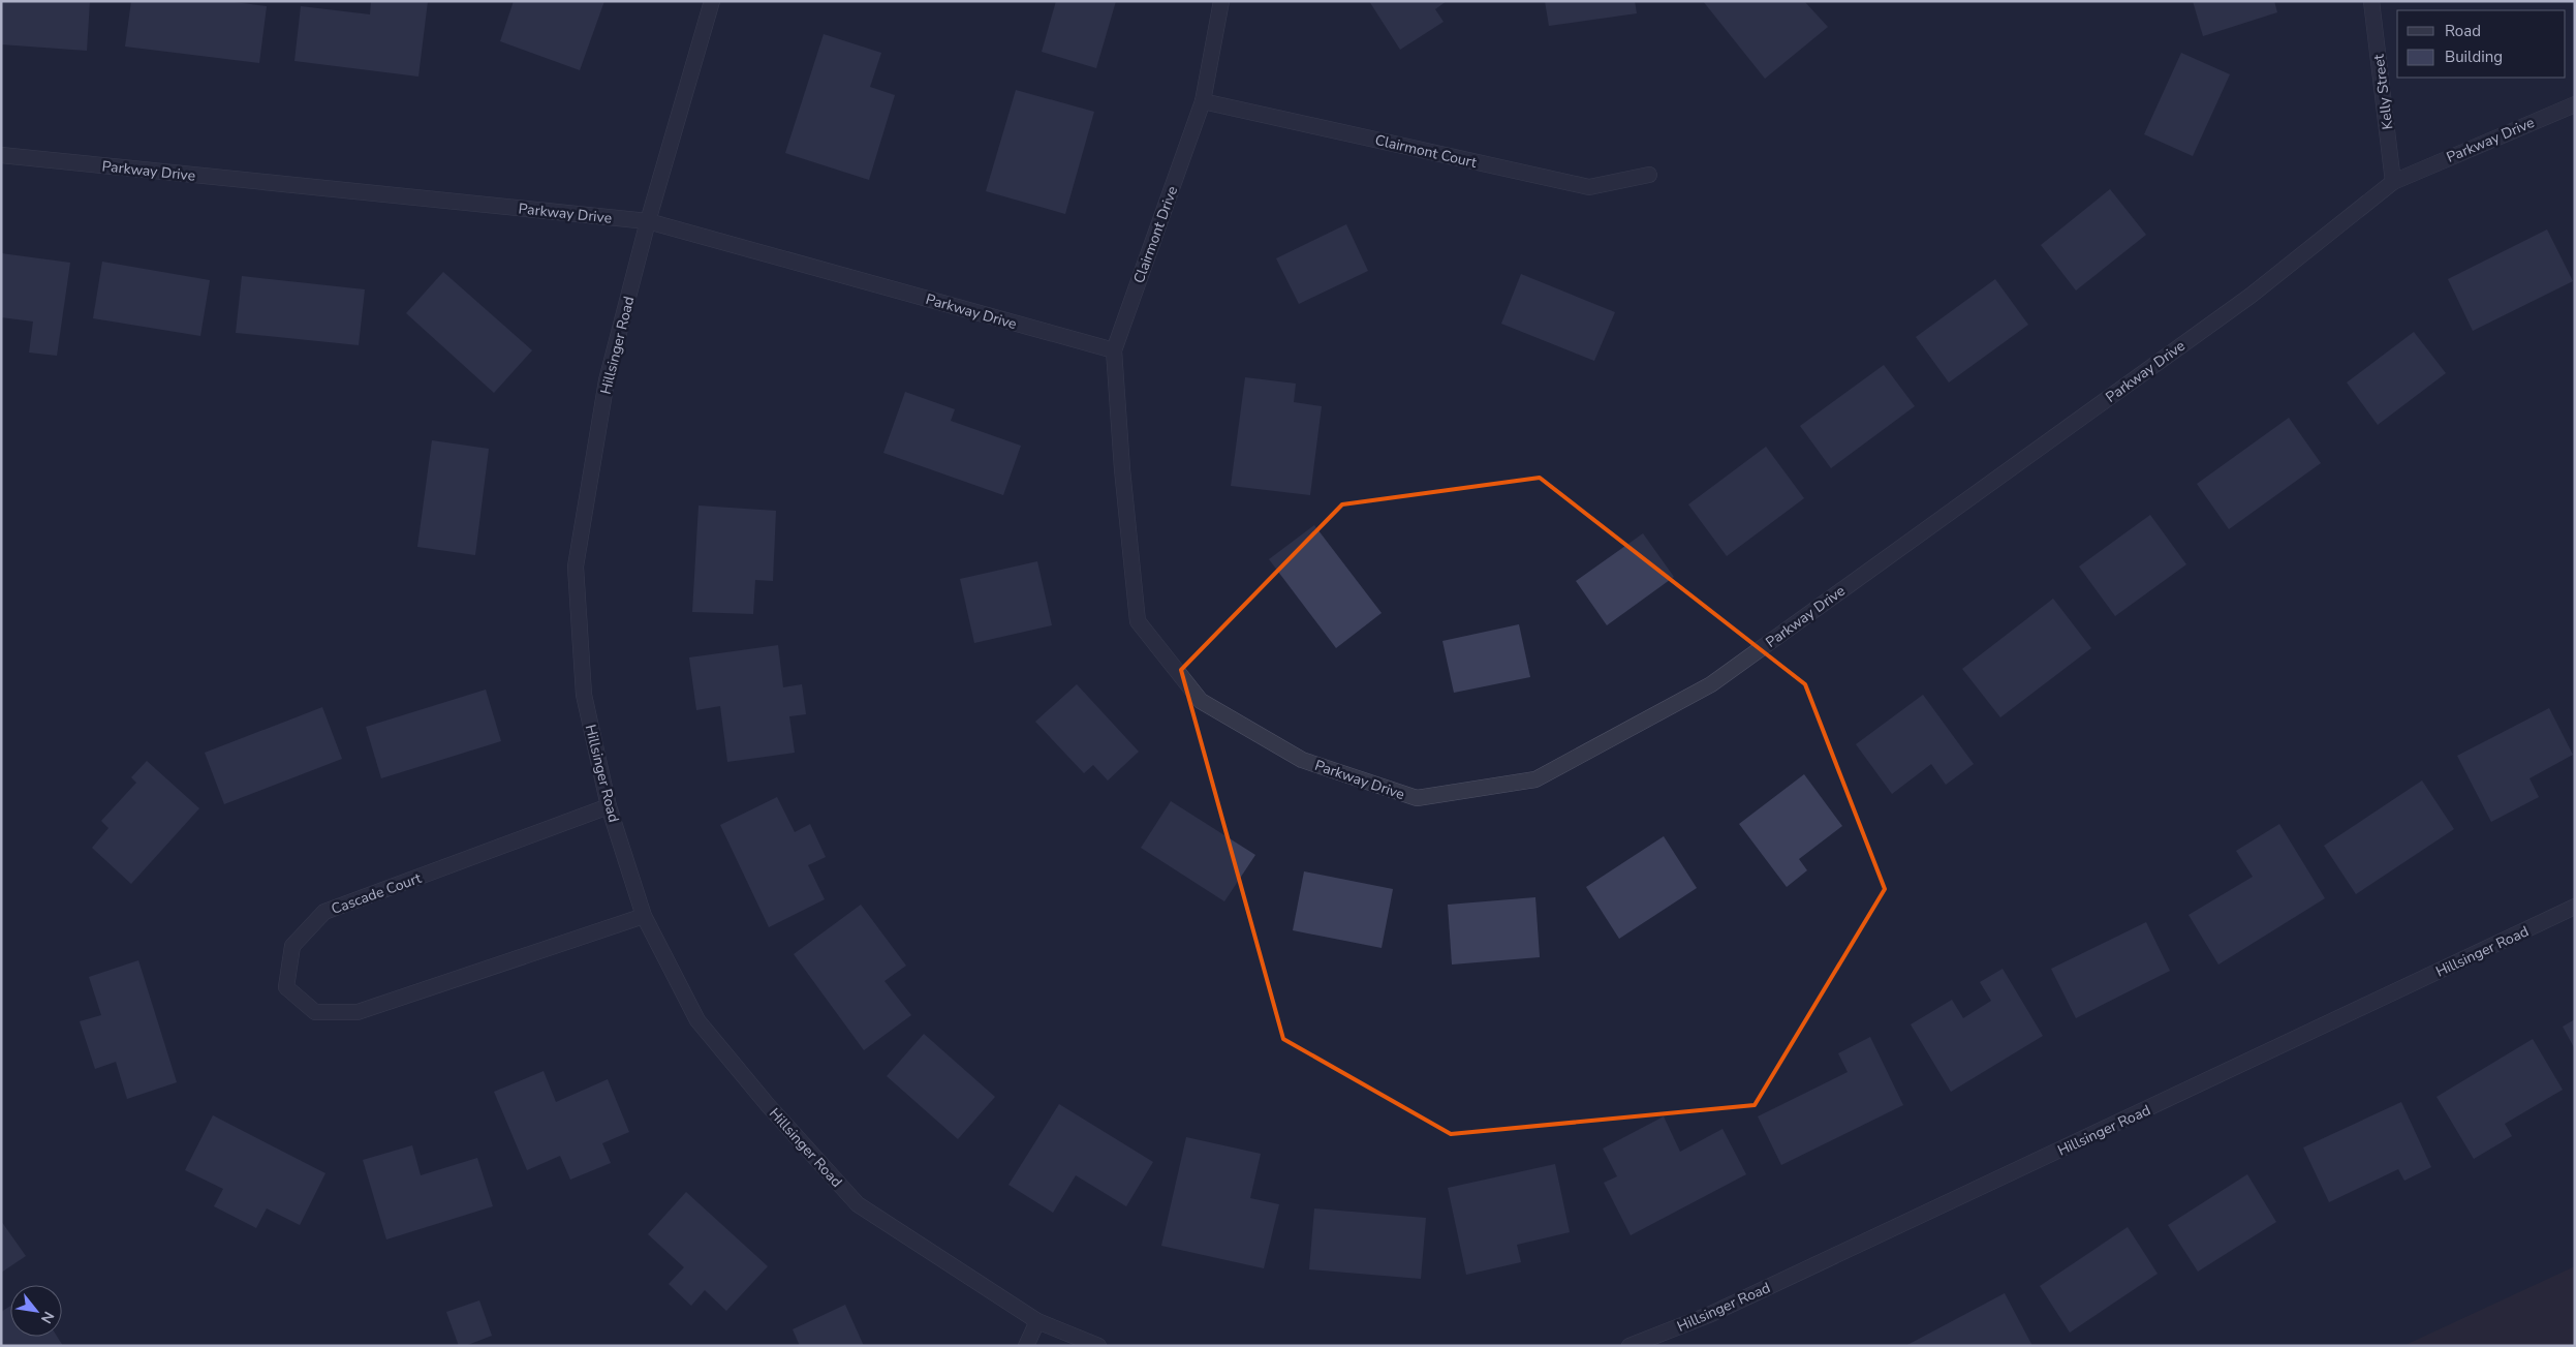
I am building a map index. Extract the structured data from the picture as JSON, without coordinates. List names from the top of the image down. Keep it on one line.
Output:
{"streets":{"street":["Kelly Street","Parkway Drive","Clairmont Court","Clairmont Drive","Hillsinger Road","Cascade Court"]},"crossings":[["Kelly Street","Parkway Drive"],["Parkway Drive","Clairmont Drive"],["Parkway Drive","Hillsinger Road"],["Clairmont Court","Clairmont Drive"],["Hillsinger Road","Cascade Court"]],"legend":["Road","Building"],"north":"bottom right"}
